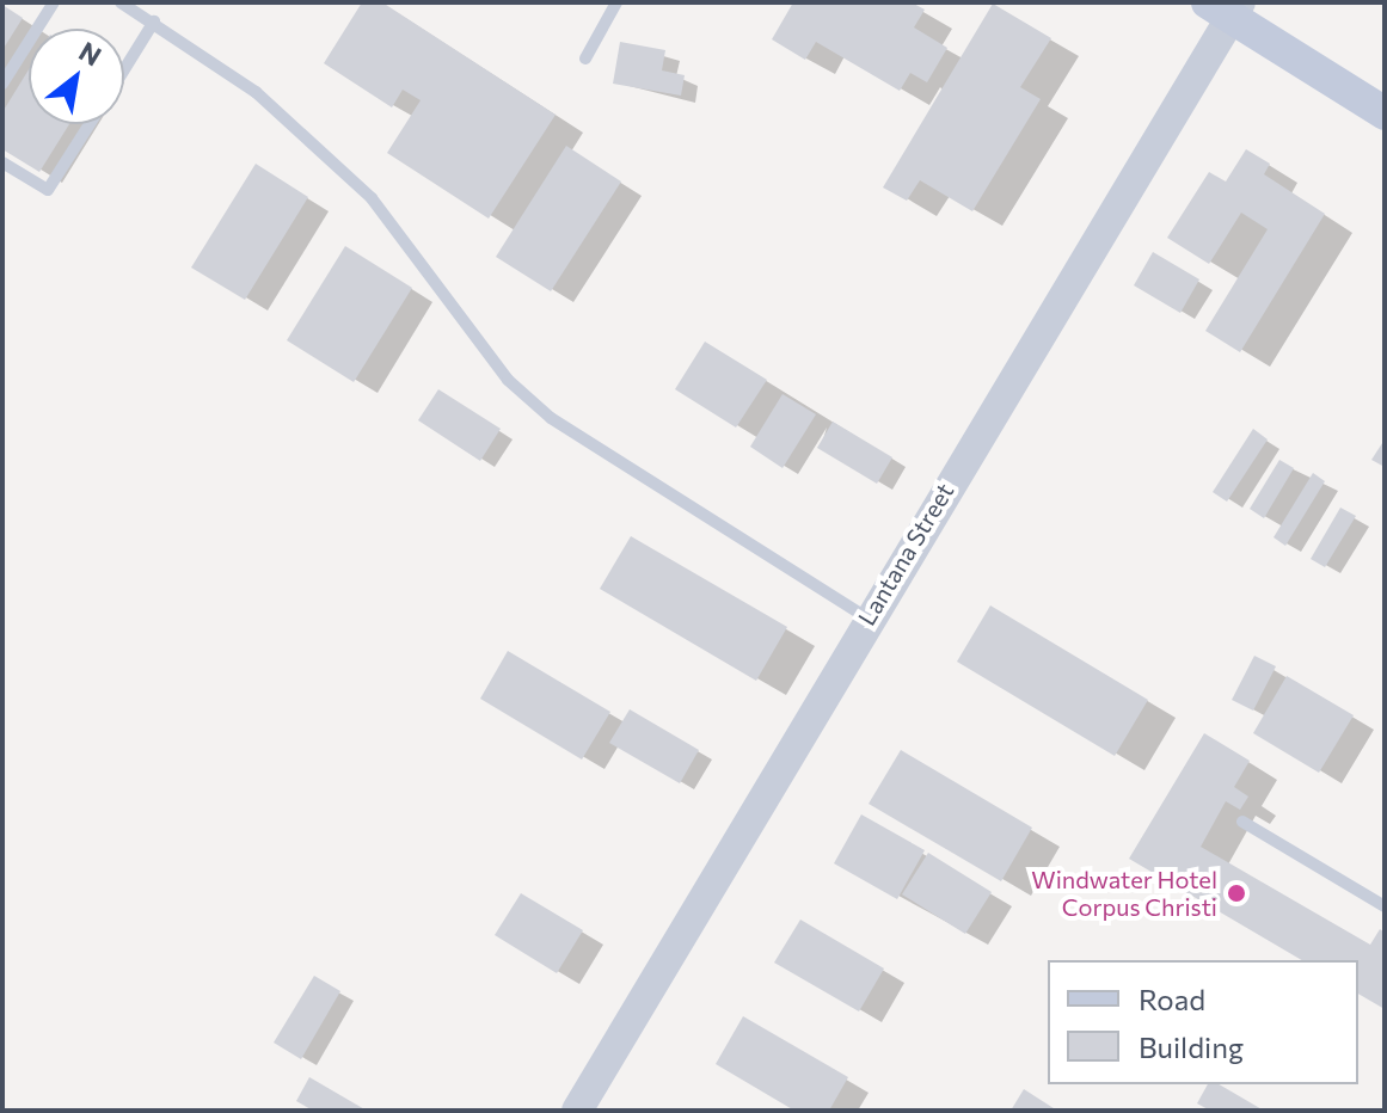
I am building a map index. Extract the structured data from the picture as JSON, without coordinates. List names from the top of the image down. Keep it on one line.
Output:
{"streets":{"street":["Lantana Street"]},"places":["Windwater Hotel Corpus Christi"],"legend":["Road","Building"],"north":"top right"}
